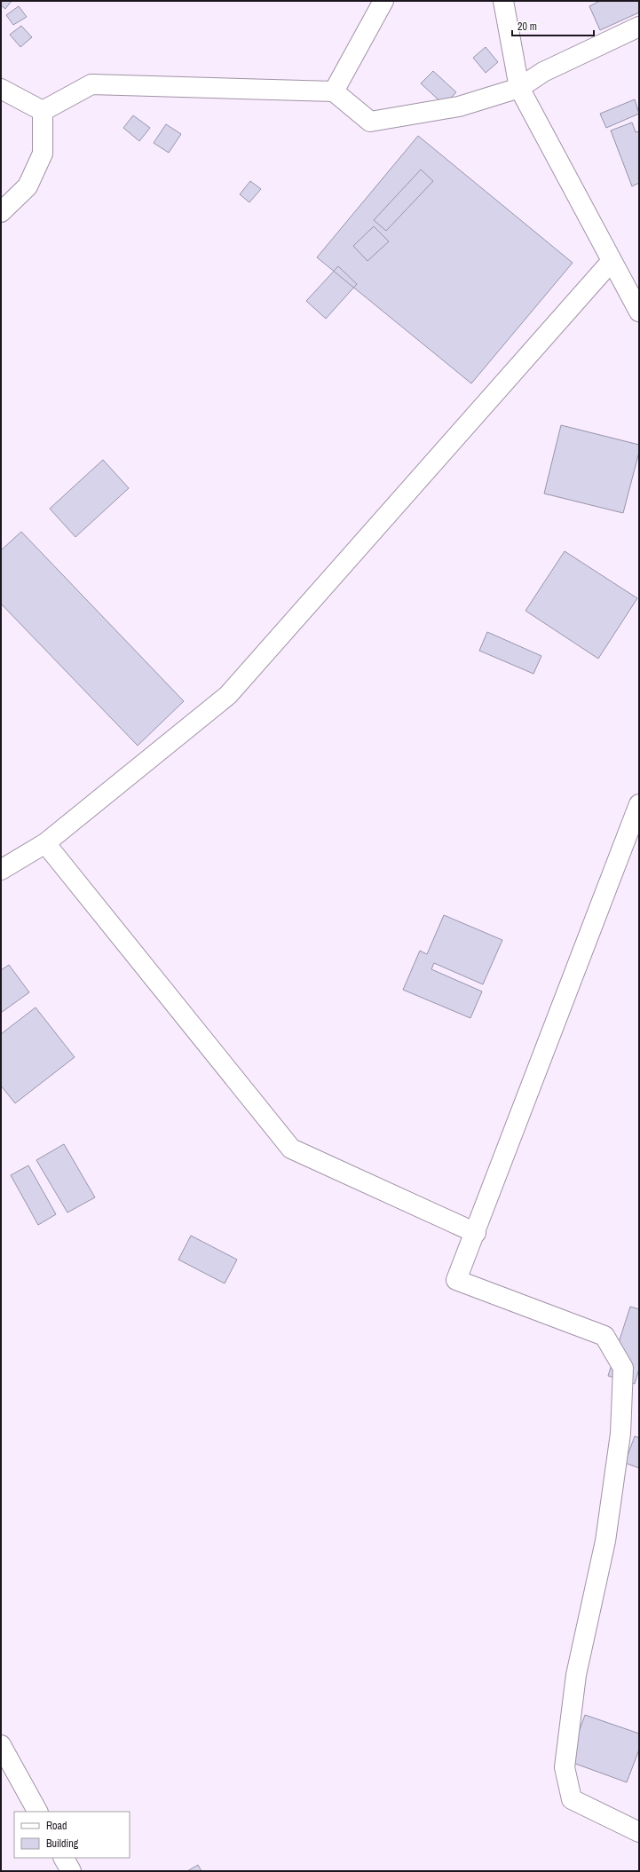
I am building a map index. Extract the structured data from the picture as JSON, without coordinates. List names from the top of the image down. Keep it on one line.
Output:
{"legend":["Road","Building"],"scale_bar":"20 m"}
